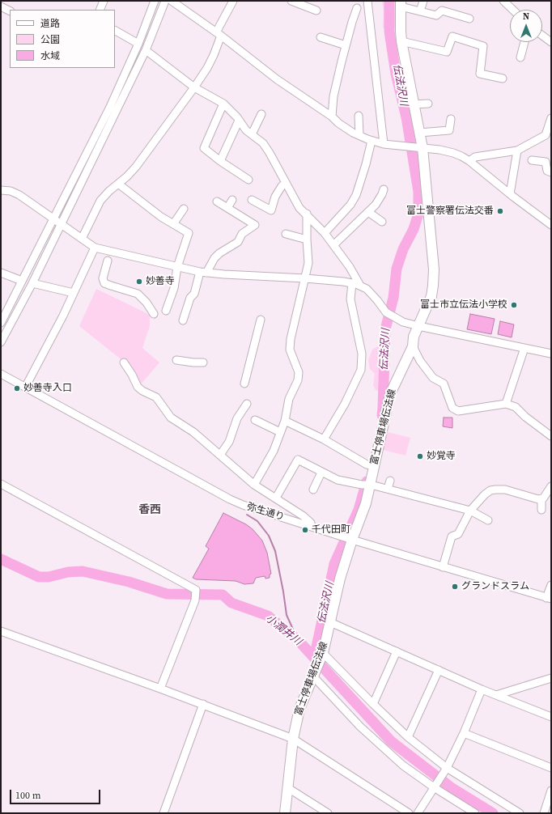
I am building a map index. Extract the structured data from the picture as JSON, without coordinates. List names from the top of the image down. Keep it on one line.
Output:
{"streets":{"main road":["富士停車場伝法線"],"street":["弥生通り"]},"crossings":[["富士停車場伝法線","弥生通り"]],"districts":["香西"],"water":["伝法沢川","小潤井川"],"places":["富士警察署伝法交番","妙善寺","富士市立伝法小学校","妙善寺入口","妙覚寺","千代田町","グランドスラム"],"legend":["道路","公園","水域"],"scale_bar":"100 m","north":"top"}
